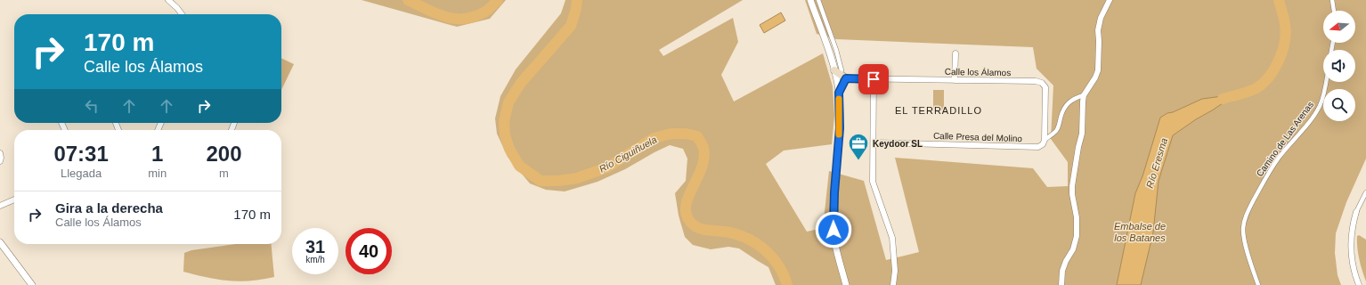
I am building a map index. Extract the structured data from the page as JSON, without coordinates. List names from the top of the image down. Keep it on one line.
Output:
{"streets":{"street":["Calle los Álamos","Calle Presa del Molino","Camino de Las Arenas"]},"crossings":[["Calle los Álamos","Calle Presa del Molino"]],"districts":["EL TERRADILLO"],"water":["Río Ciguiñuela","Río Eresma","Embalse de los Batanes"],"places":{"office":["Keydoor SL"]},"north":"left","page":{"turn":["170 m","Calle los Álamos"],"eta":["07:31","Llegada","1","min","200","m"],"list":[{"name":"Gira a la derecha","note":"Calle los Álamos","value":"170 m"}],"speed":"31 km/h","limit":"40"}}
